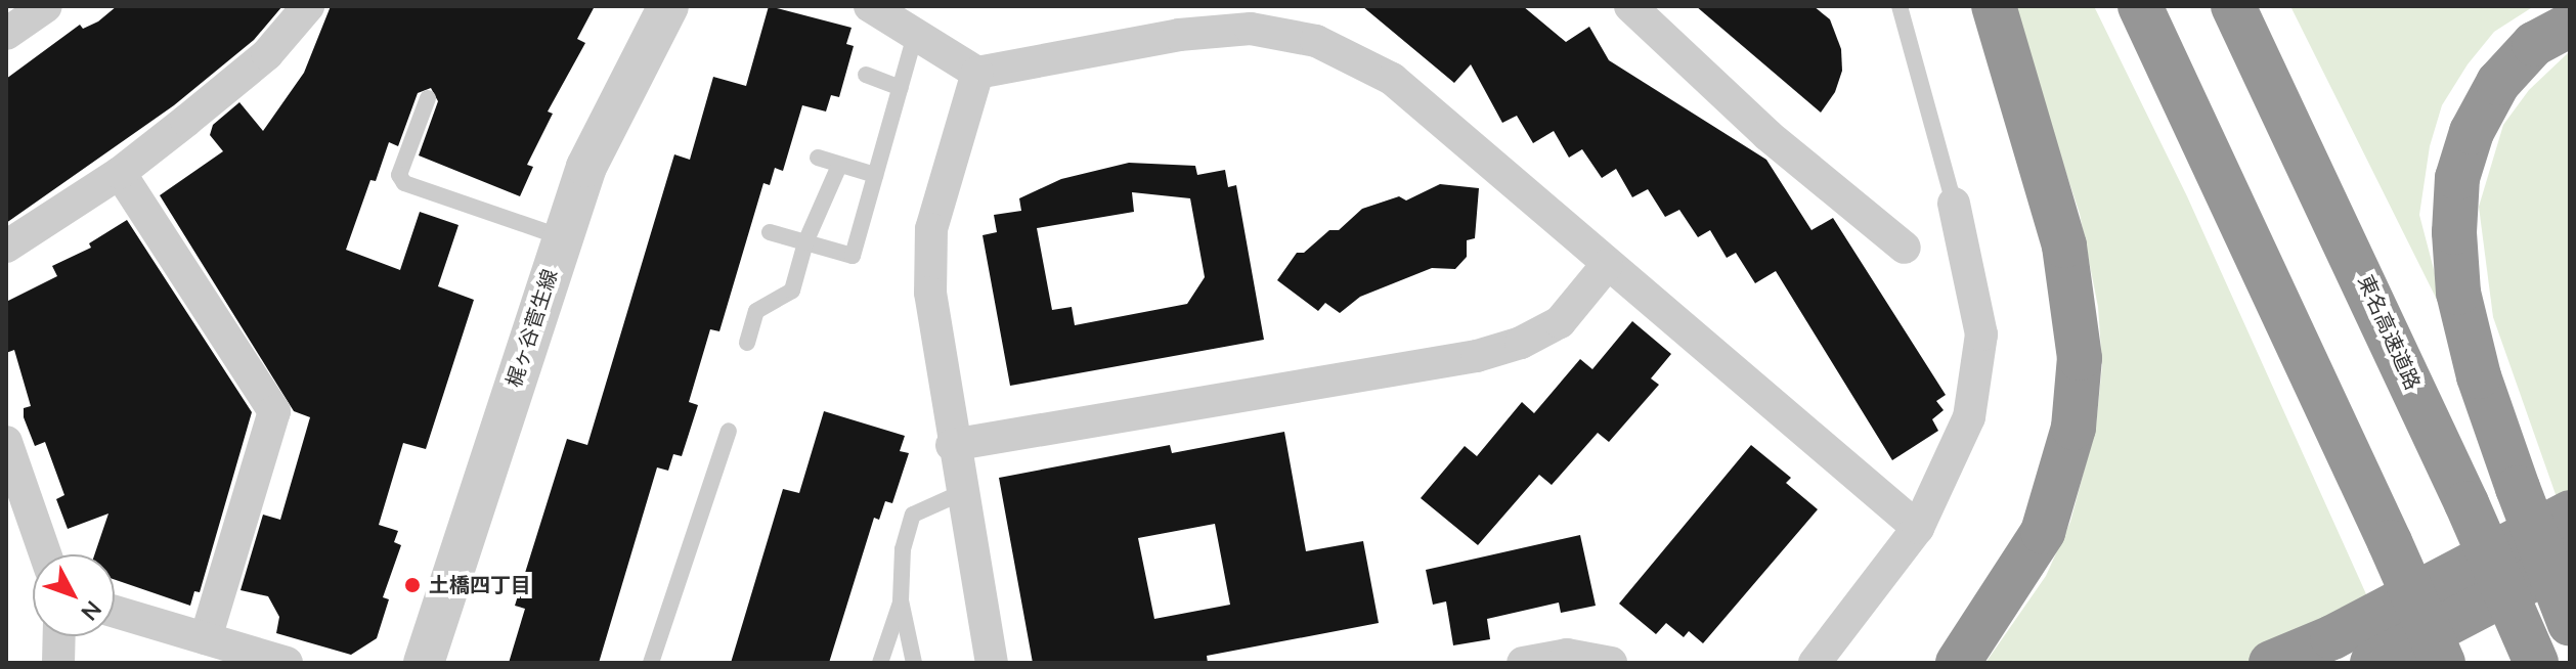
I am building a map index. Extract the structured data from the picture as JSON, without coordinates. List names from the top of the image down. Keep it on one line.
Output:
{"streets":{"highway":["東名高速道路"],"street":["梶ヶ谷菅生線"]},"places":["土橋四丁目"],"north":"bottom right"}
